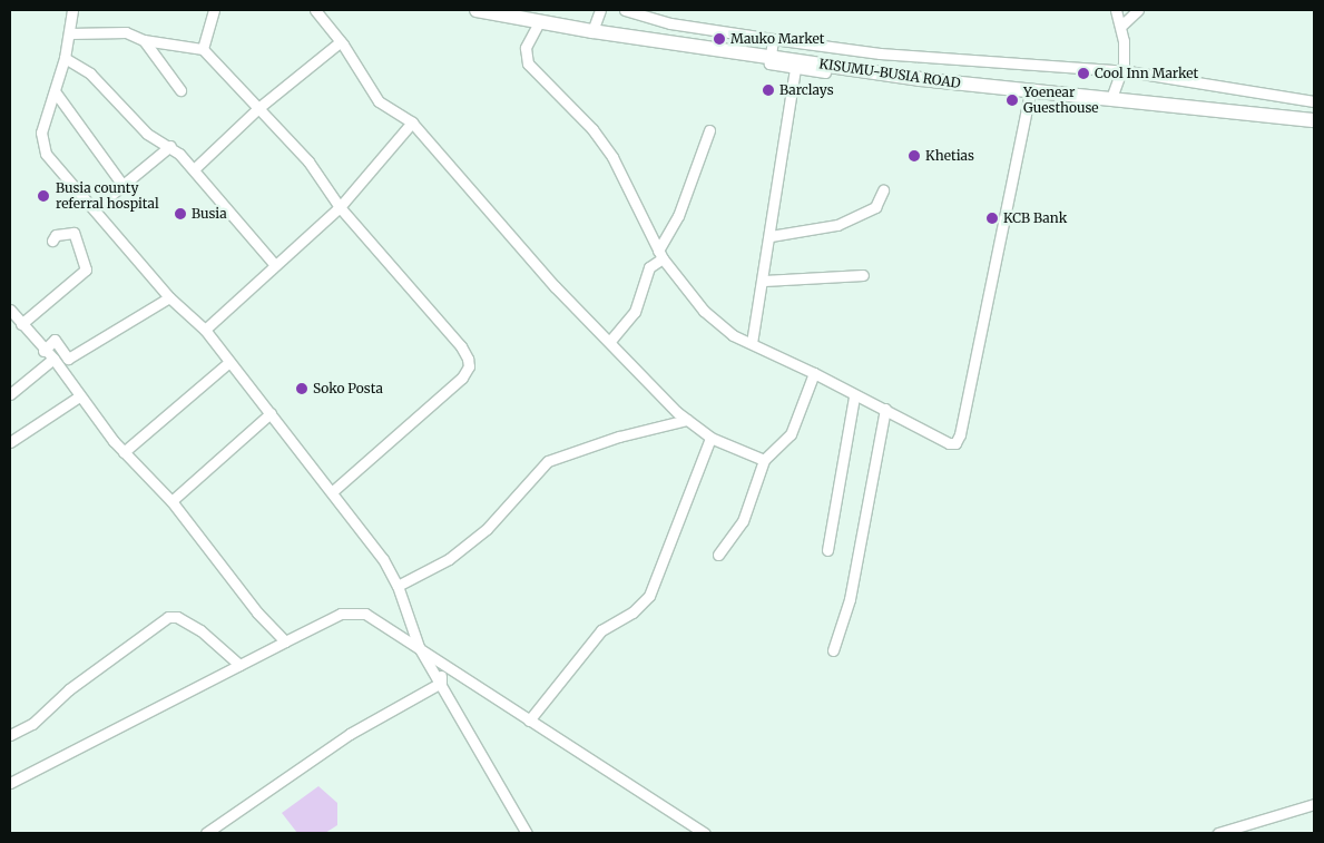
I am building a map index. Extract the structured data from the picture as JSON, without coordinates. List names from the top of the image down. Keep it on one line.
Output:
{"streets":{"highway":["KISUMU-BUSIA ROAD"]},"places":["Mauko Market","Cool Inn Market","Barclays","Yoenear Guesthouse","Khetias","Busia county referral hospital","Busia","KCB Bank","Soko Posta"]}
